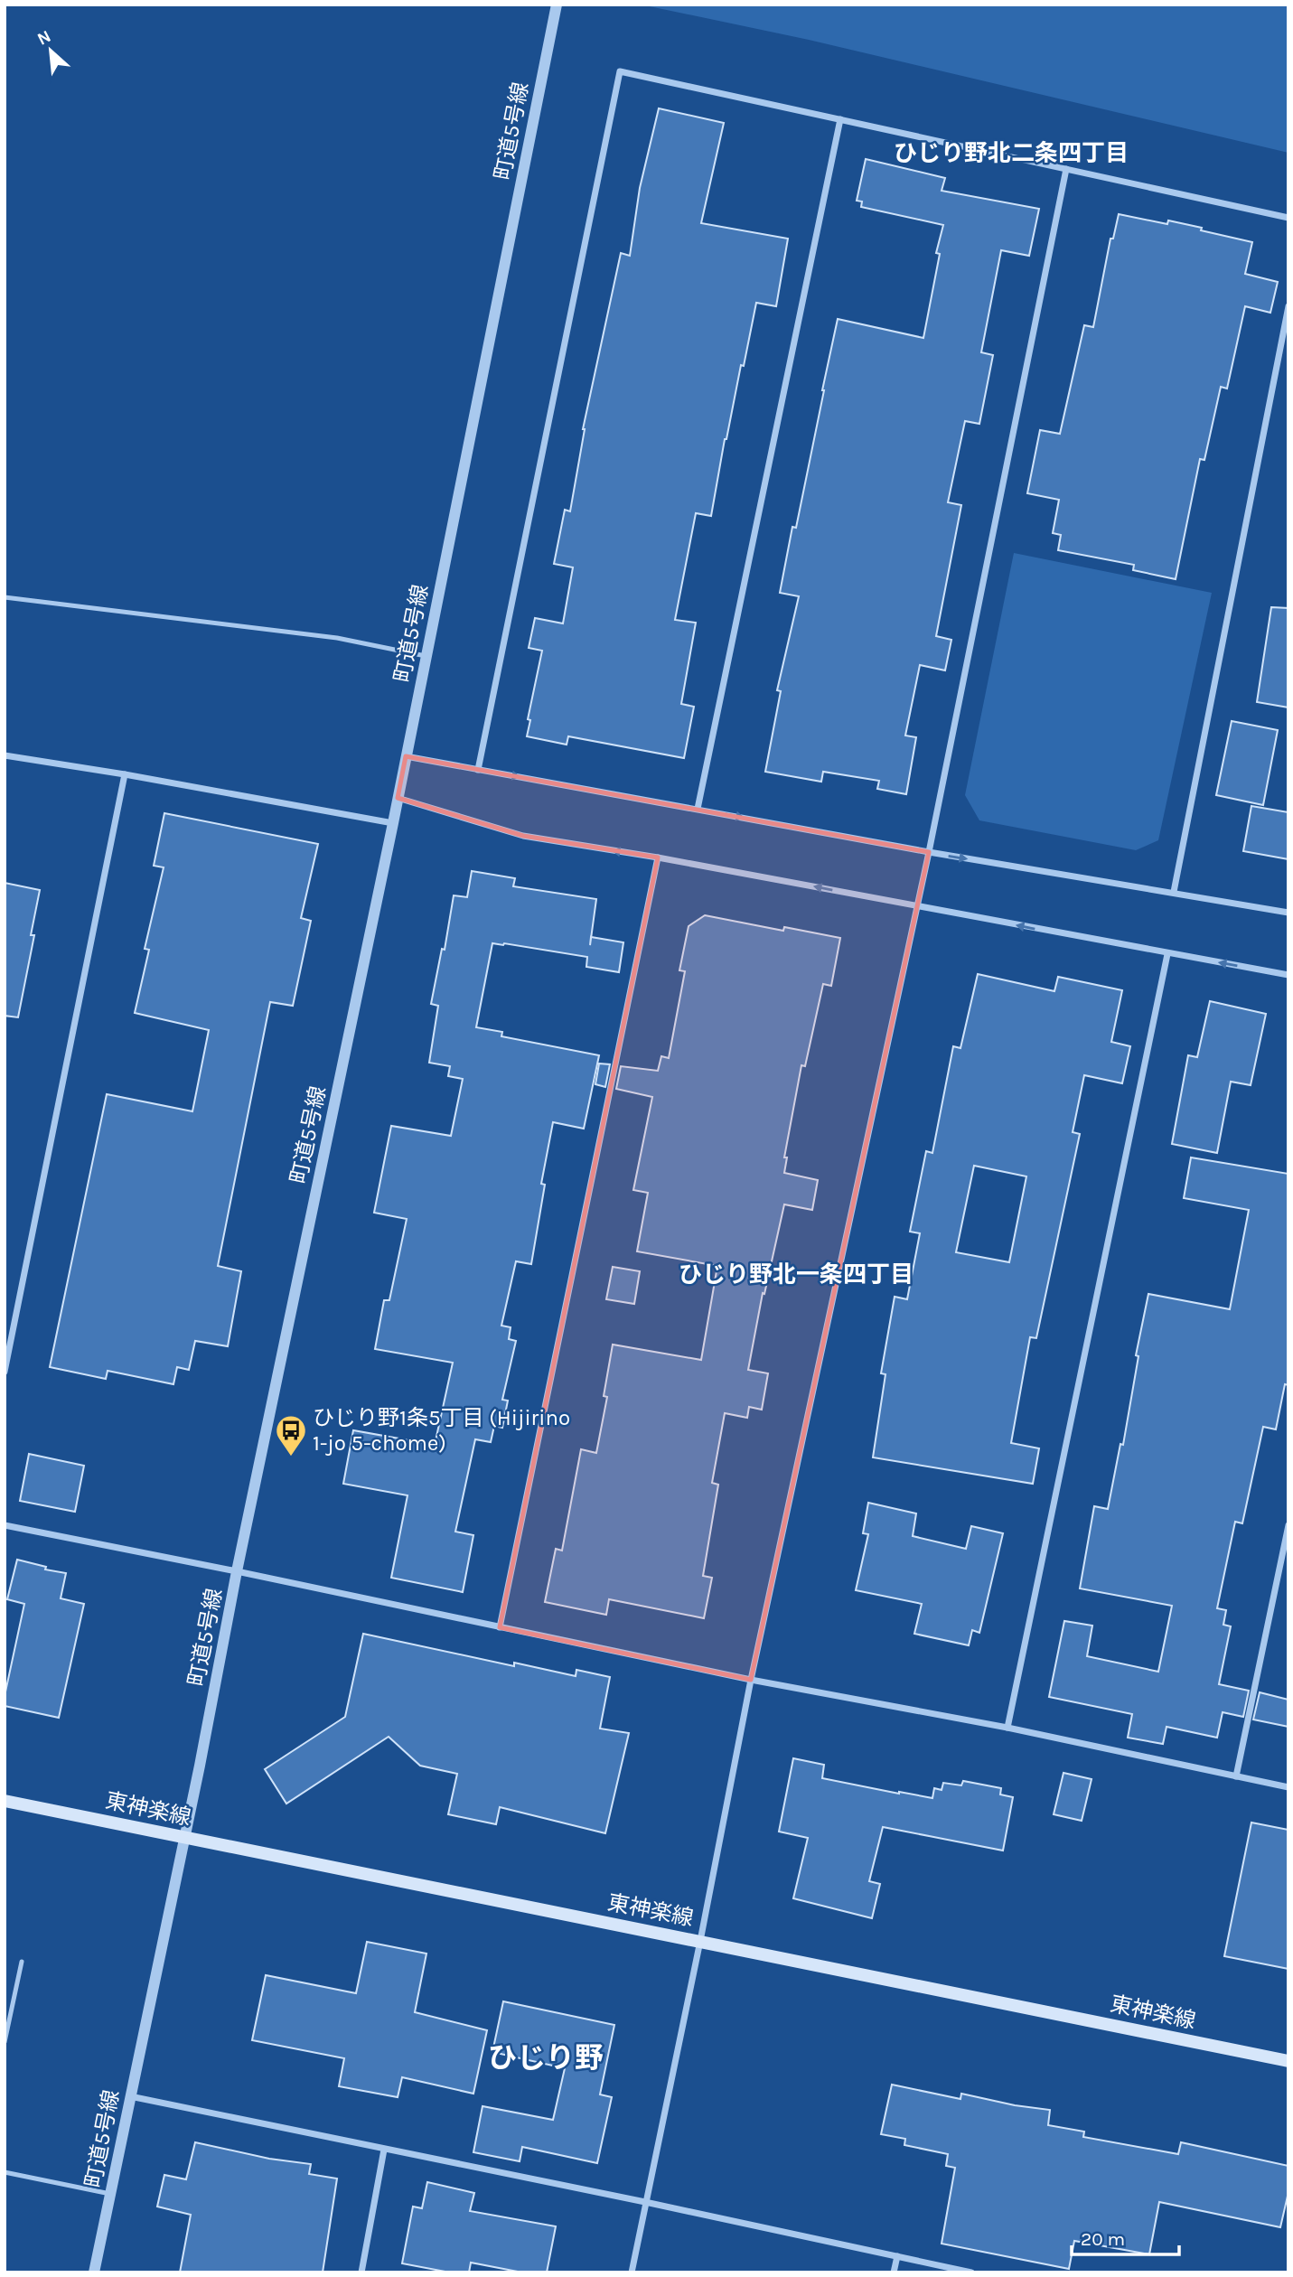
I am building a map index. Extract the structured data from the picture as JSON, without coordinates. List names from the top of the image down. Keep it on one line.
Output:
{"streets":{"main road":["東神楽線"],"street":["町道5号線"]},"crossings":[["町道5号線","東神楽線"]],"districts":["ひじり野北二条四丁目","ひじり野北一条四丁目","ひじり野"],"places":{"bus stop":["ひじり野1条5丁目 (Hijirino 1-jo 5-chome)"]},"scale_bar":"20 m","north":"top left"}
